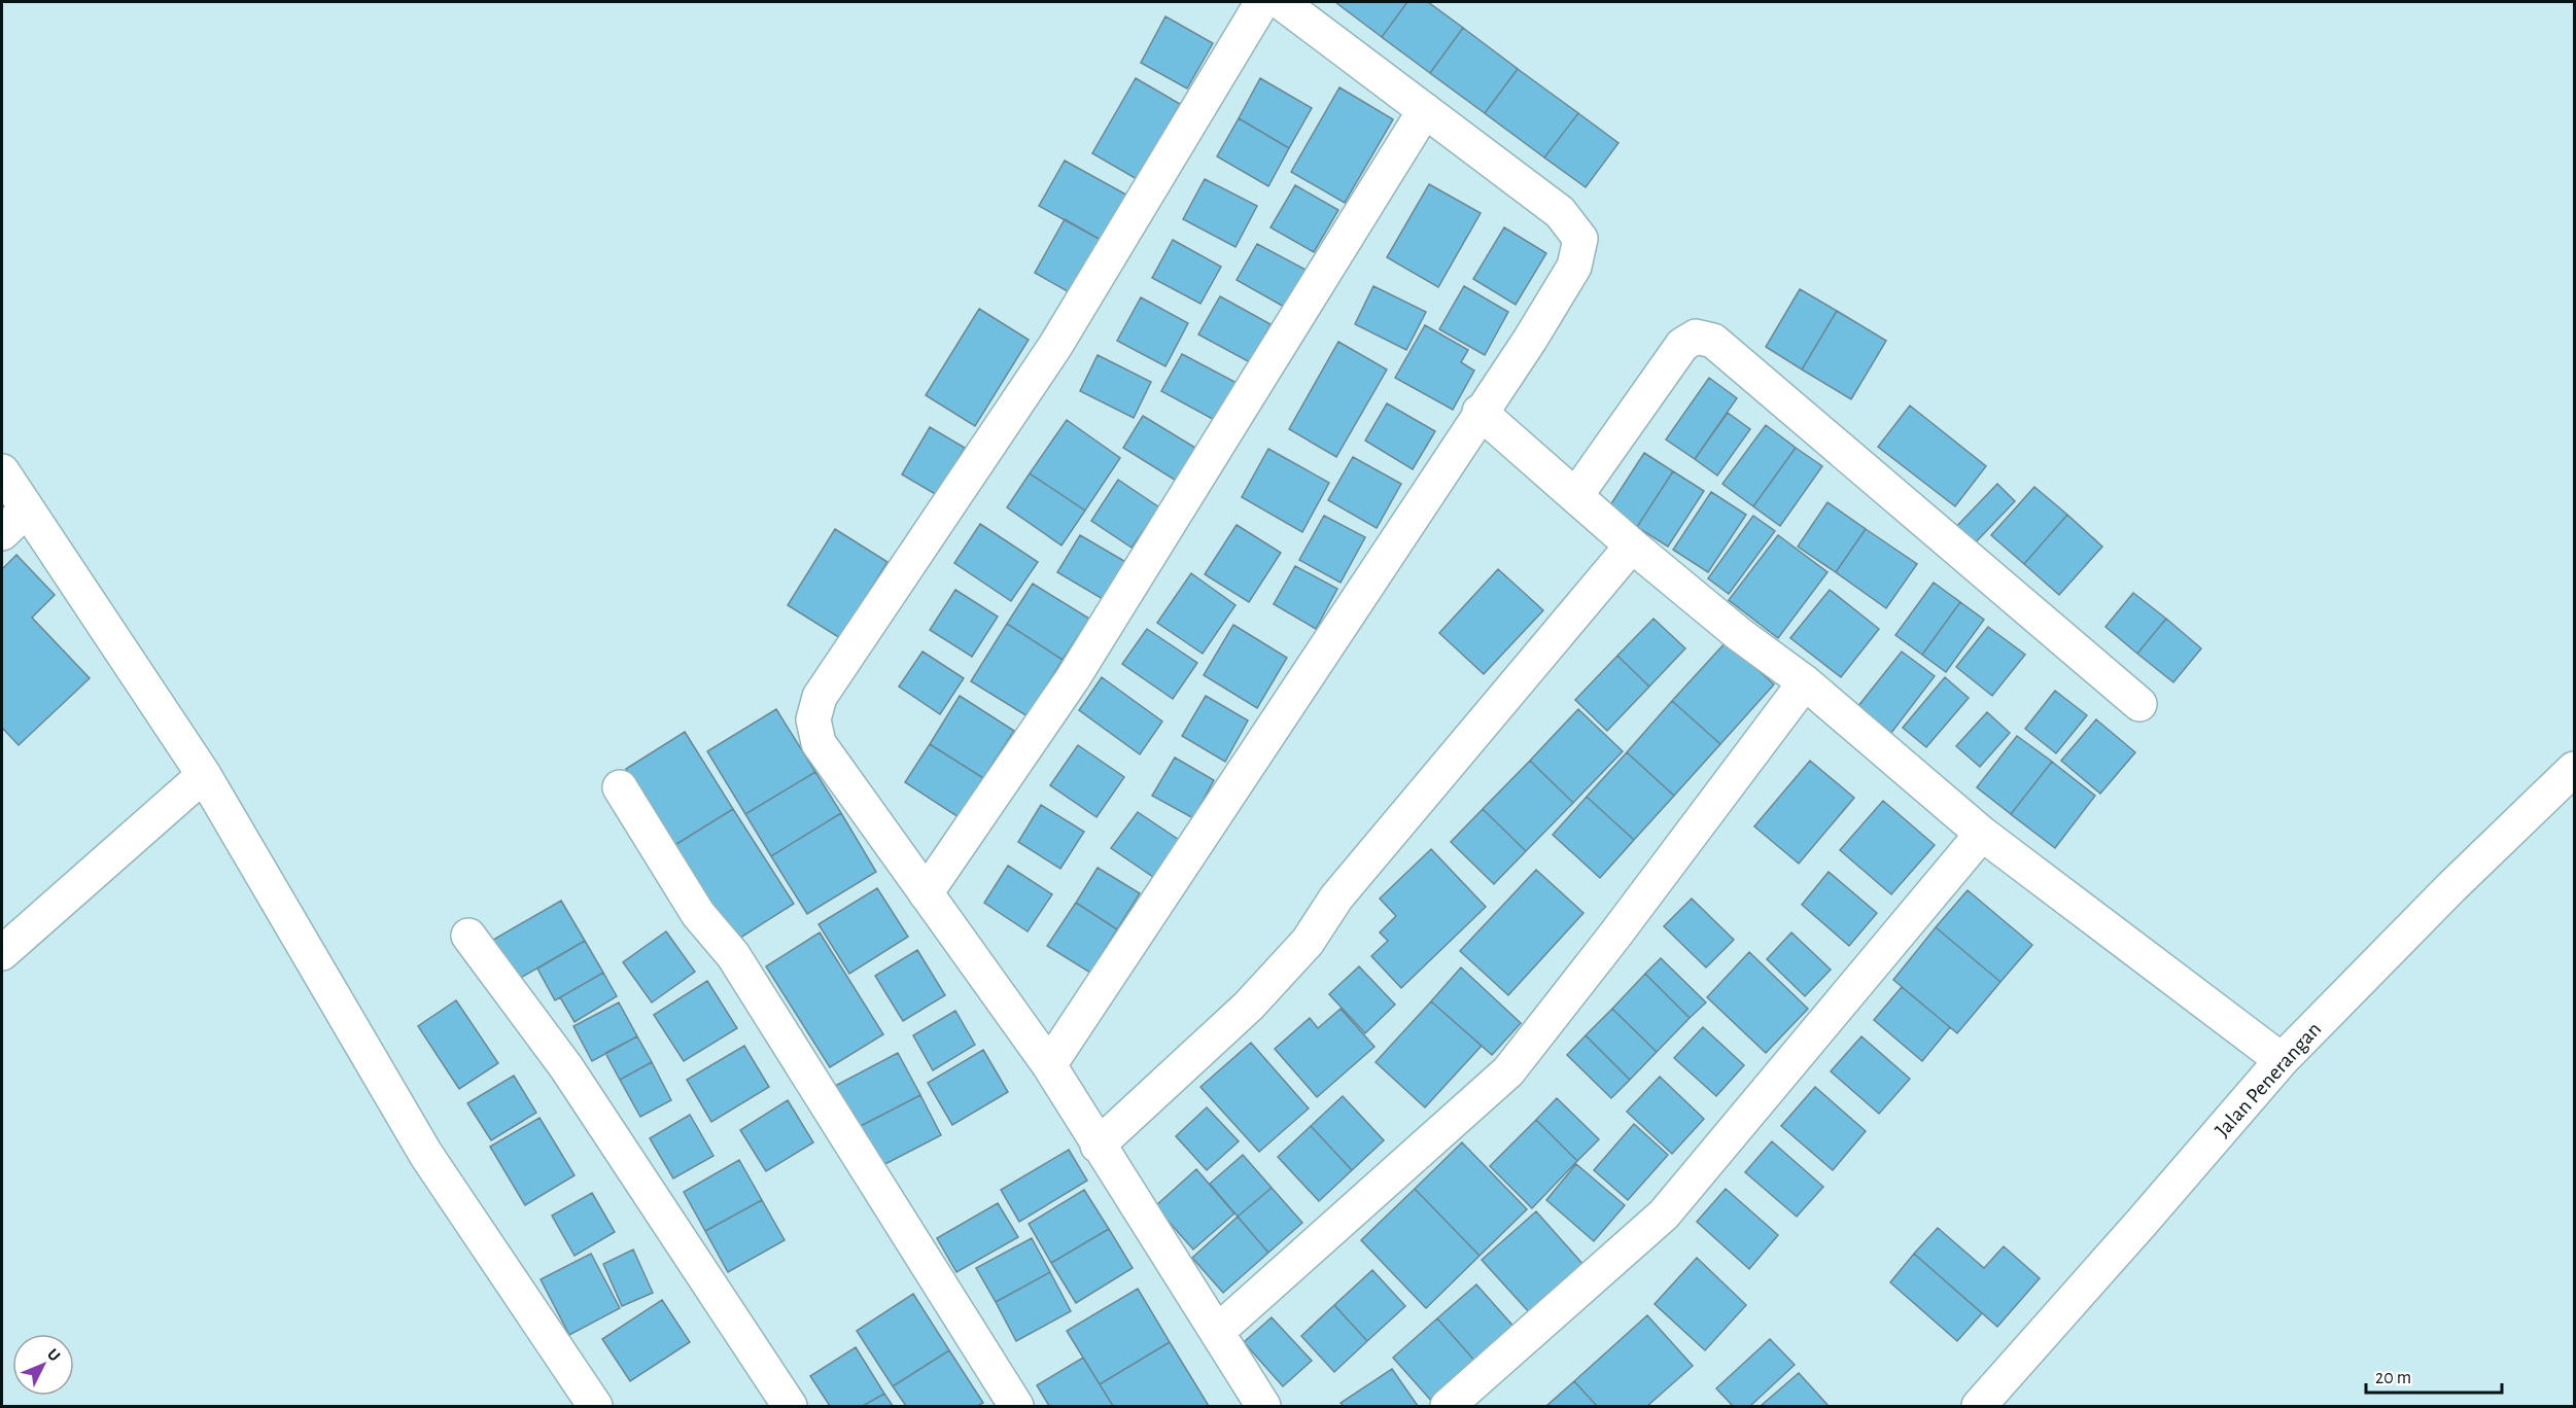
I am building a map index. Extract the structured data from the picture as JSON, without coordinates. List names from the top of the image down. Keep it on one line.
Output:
{"streets":{"street":["Jalan Penerangan"]},"scale_bar":"20 m","north":"top right"}
